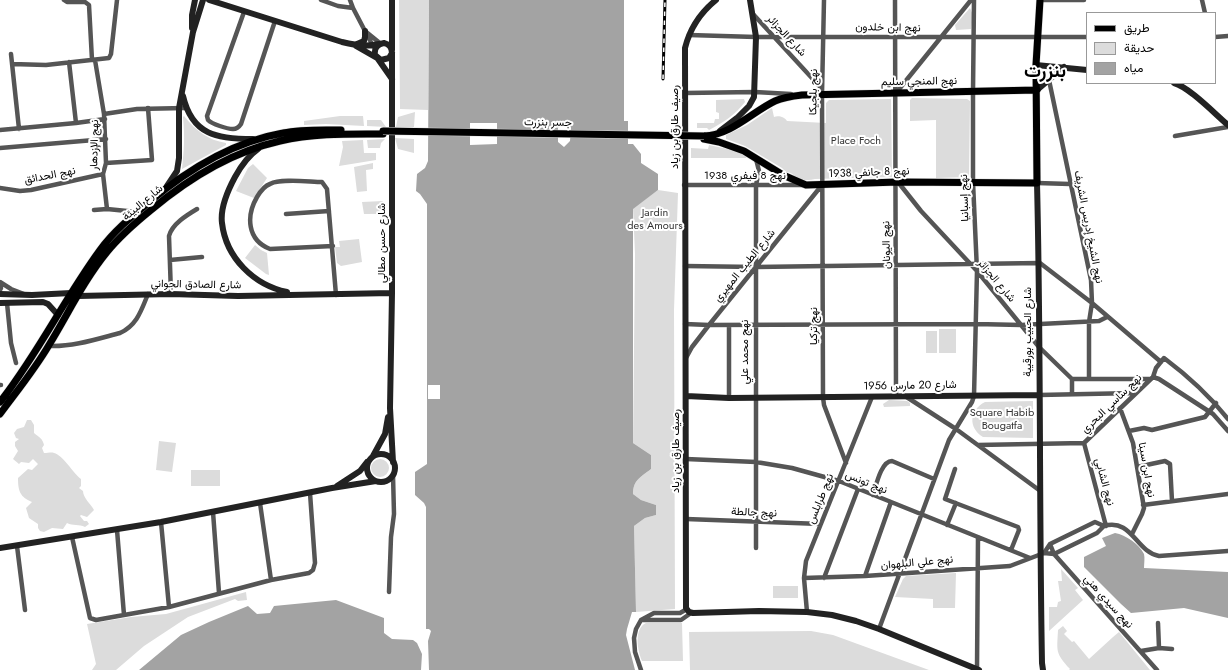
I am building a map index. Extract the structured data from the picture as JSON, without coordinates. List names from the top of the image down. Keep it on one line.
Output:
{"streets":{"main road":["نهج المنجي سليم","جسر بنزرت","نهج 8 جانفي 1938","شارع البيئة","شارع الحبيب بورقيبة"],"street":["نهج ابن خلدون","شارع الجزائر","نهج بلجيكا","رصيف طارق بن زياد","نهج الإزدهار","نهج الحدائق","نهج 8 فيفري 1938","نهج إسبانيا","نهج الشيخ إدريس الشريف","شارع حسن مطالي","نهج اليونان","شارع الطيب المهيري","شارع الصادق الجواني","نهج تركيا","نهج محمد علي","شارع 20 مارس 1956","نهج ساسي البحري","نهج ابن سينا","نهج الشابي","نهج تونس","نهج طرابلس","نهج جالطة","نهج علي البلهوان","نهج سيدي هني"]},"crossings":[["نهج ابن خلدون","شارع الجزائر"],["نهج ابن خلدون","نهج بلجيكا"],["نهج ابن خلدون","رصيف طارق بن زياد"],["نهج ابن خلدون","نهج إسبانيا"],["نهج ابن خلدون","نهج اليونان"],["نهج ابن خلدون","شارع الحبيب بورقيبة"],["شارع الجزائر","نهج المنجي سليم"],["شارع الجزائر","نهج بلجيكا"],["شارع الجزائر","نهج 8 جانفي 1938"],["شارع الجزائر","نهج إسبانيا"],["شارع الجزائر","نهج اليونان"],["شارع الجزائر","شارع الحبيب بورقيبة"],["نهج المنجي سليم","نهج بلجيكا"],["نهج المنجي سليم","جسر بنزرت"],["نهج المنجي سليم","رصيف طارق بن زياد"],["نهج المنجي سليم","نهج 8 جانفي 1938"],["نهج المنجي سليم","نهج إسبانيا"],["نهج المنجي سليم","نهج اليونان"],["نهج المنجي سليم","شارع الحبيب بورقيبة"],["نهج بلجيكا","نهج 8 جانفي 1938"],["نهج بلجيكا","شارع الطيب المهيري"],["نهج بلجيكا","نهج تركيا"],["جسر بنزرت","نهج 8 جانفي 1938"],["جسر بنزرت","شارع البيئة"],["رصيف طارق بن زياد","نهج 8 فيفري 1938"],["رصيف طارق بن زياد","شارع الطيب المهيري"],["رصيف طارق بن زياد","شارع 20 مارس 1956"],["رصيف طارق بن زياد","نهج تونس"],["رصيف طارق بن زياد","نهج جالطة"],["نهج الإزدهار","نهج الحدائق"],["نهج 8 جانفي 1938","نهج 8 فيفري 1938"],["نهج 8 جانفي 1938","نهج إسبانيا"],["نهج 8 جانفي 1938","نهج اليونان"],["نهج 8 جانفي 1938","شارع الطيب المهيري"],["نهج 8 جانفي 1938","نهج تركيا"],["نهج 8 جانفي 1938","شارع الحبيب بورقيبة"],["نهج 8 جانفي 1938","نهج محمد علي"],["نهج 8 فيفري 1938","نهج محمد علي"],["نهج إسبانيا","شارع 20 مارس 1956"],["شارع البيئة","شارع الصادق الجواني"],["شارع حسن مطالي","شارع الصادق الجواني"],["نهج اليونان","شارع 20 مارس 1956"],["شارع الطيب المهيري","نهج تركيا"],["شارع الطيب المهيري","نهج محمد علي"],["نهج تركيا","شارع 20 مارس 1956"],["نهج تركيا","نهج طرابلس"],["شارع الحبيب بورقيبة","شارع 20 مارس 1956"],["شارع الحبيب بورقيبة","نهج علي البلهوان"],["نهج محمد علي","شارع 20 مارس 1956"],["نهج محمد علي","نهج تونس"],["نهج محمد علي","نهج جالطة"],["شارع 20 مارس 1956","نهج ساسي البحري"],["شارع 20 مارس 1956","نهج طرابلس"],["نهج ساسي البحري","نهج ابن سينا"],["نهج ساسي البحري","نهج الشابي"],["نهج تونس","نهج طرابلس"],["نهج تونس","نهج علي البلهوان"],["نهج طرابلس","نهج جالطة"],["نهج طرابلس","نهج علي البلهوان"]],"districts":["بنزرت"],"parks":["Place Foch","Jardin des Amours","Square Habib Bougatfa"],"legend":["طريق","حديقة","مياه"]}
